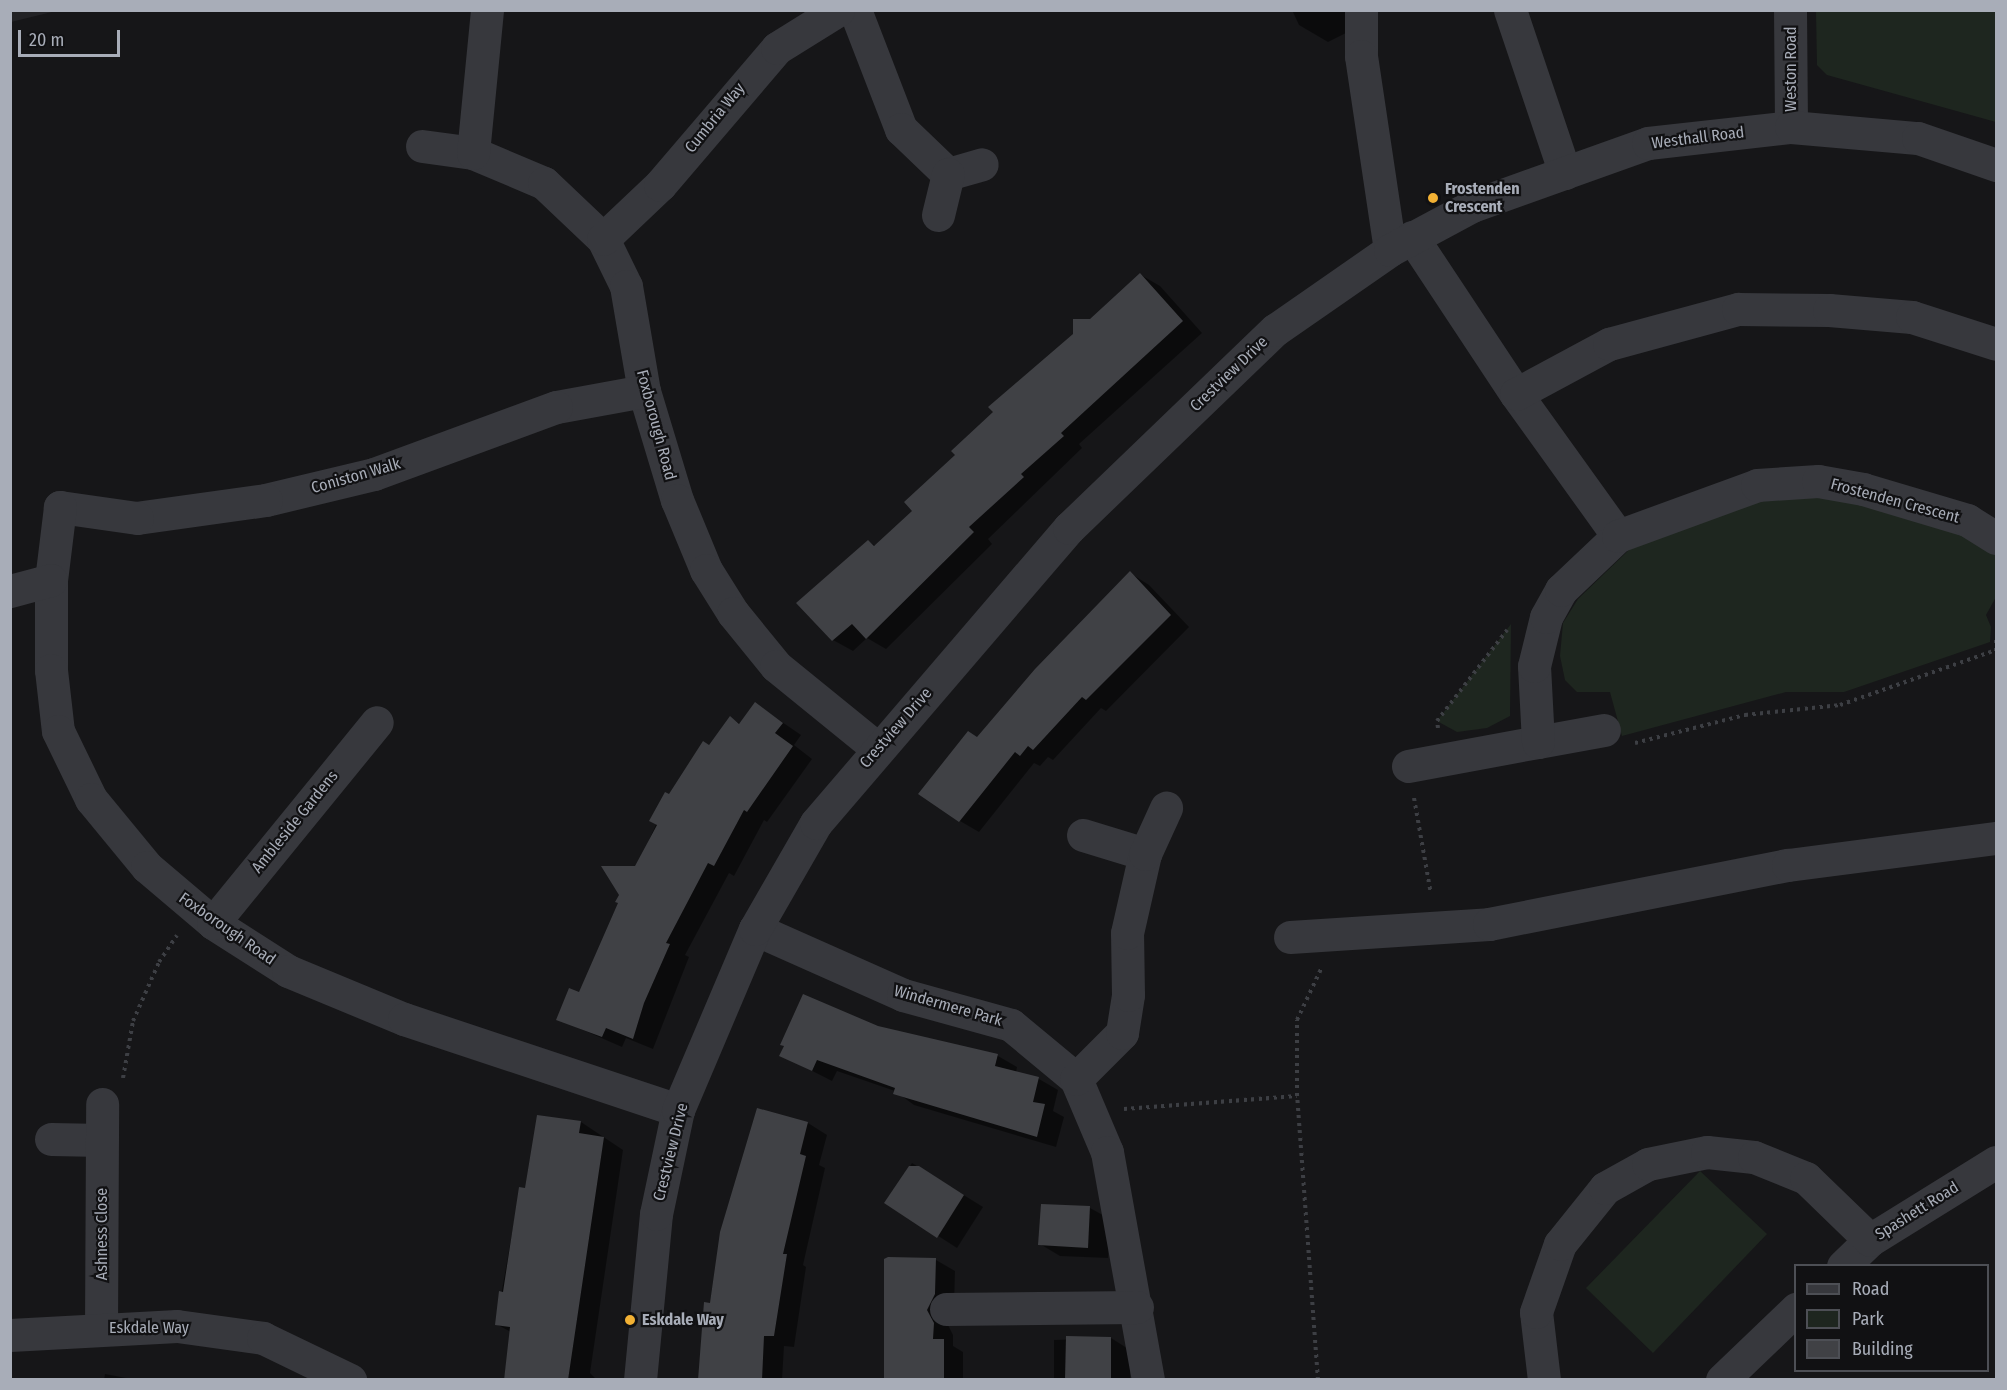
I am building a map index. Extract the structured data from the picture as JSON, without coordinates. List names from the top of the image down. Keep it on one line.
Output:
{"streets":{"street":["Weston Road","Cumbria Way","Westhall Road","Crestview Drive","Foxborough Road","Coniston Walk","Frostenden Crescent","Ambleside Gardens","Windermere Park","Spashett Road","Ashness Close","Eskdale Way"]},"crossings":[["Weston Road","Westhall Road"],["Cumbria Way","Foxborough Road"],["Westhall Road","Crestview Drive"],["Crestview Drive","Foxborough Road"],["Crestview Drive","Windermere Park"],["Foxborough Road","Coniston Walk"],["Foxborough Road","Ambleside Gardens"],["Ashness Close","Eskdale Way"]],"places":["Frostenden Crescent","Eskdale Way"],"legend":["Road","Park","Building"],"scale_bar":"20 m"}
